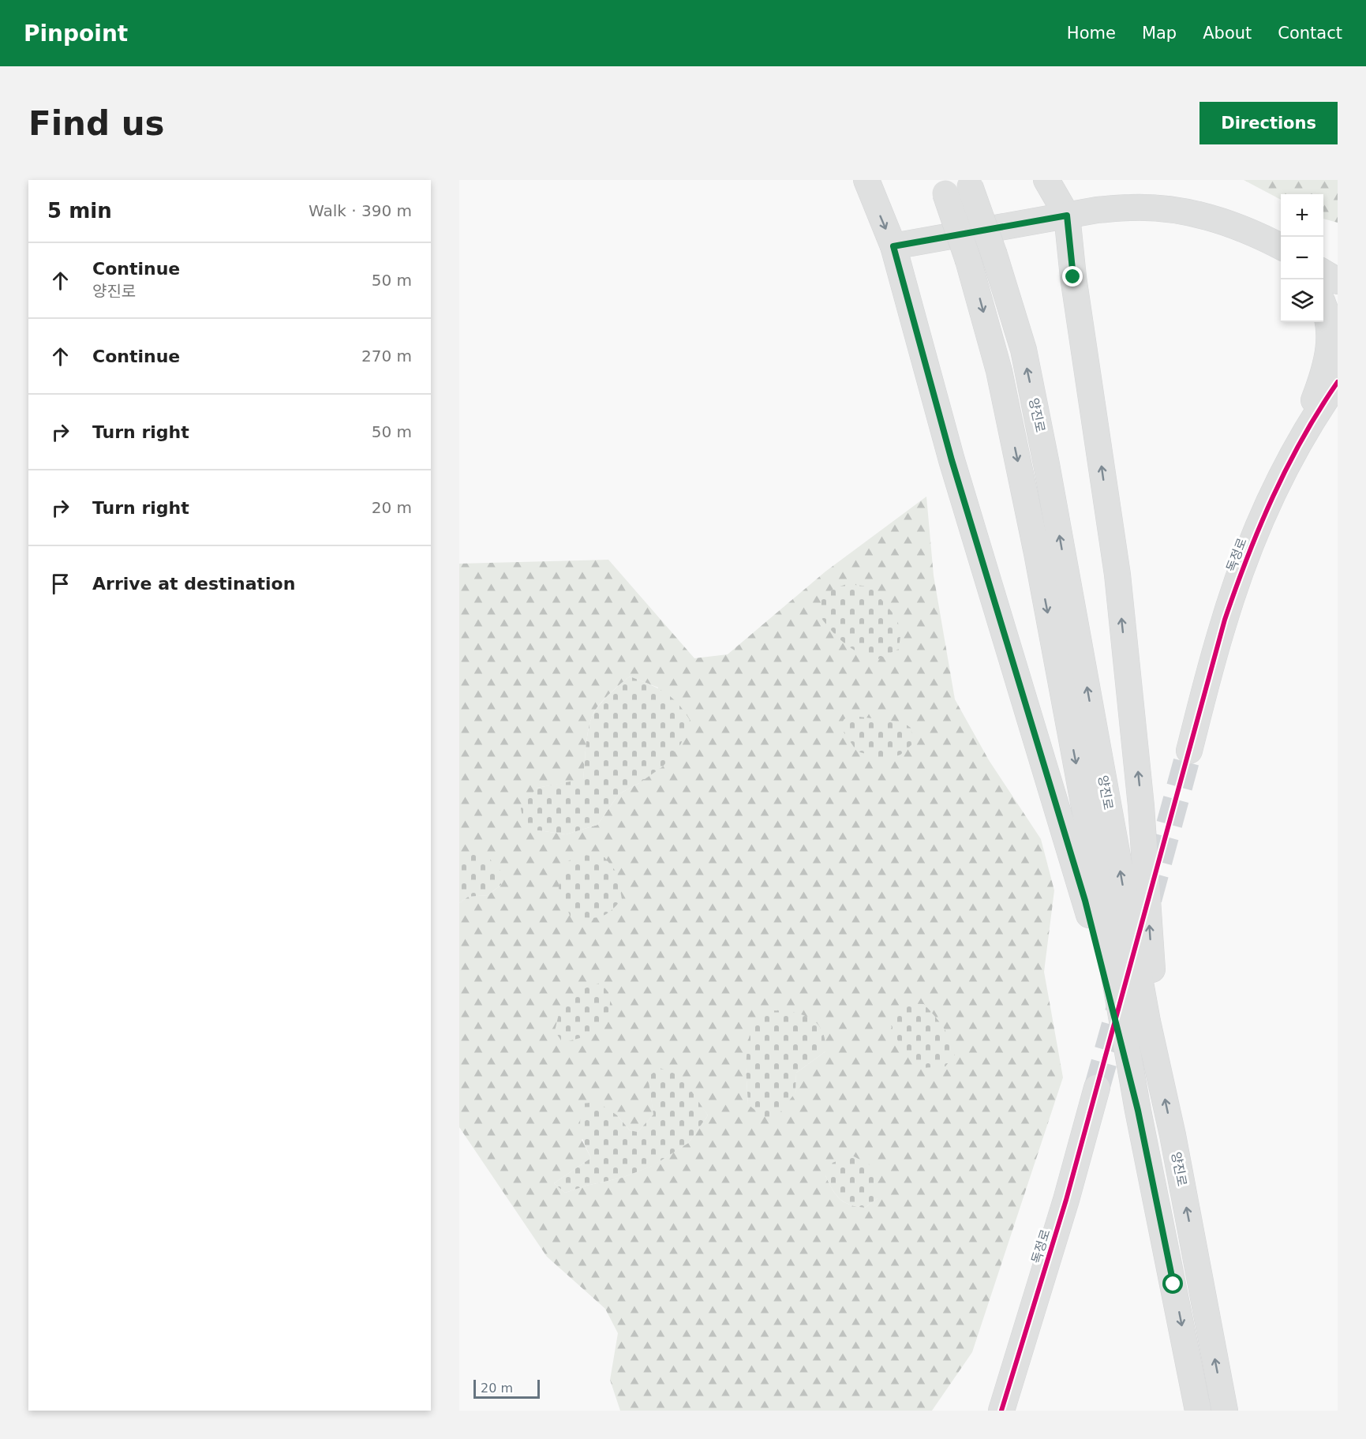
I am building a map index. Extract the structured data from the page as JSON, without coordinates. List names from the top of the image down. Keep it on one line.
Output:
{"streets":{"main road":["양진로","독정로"]},"scale_bar":"20 m","page":{"header":"Pinpoint","nav":["Home","Map","About","Contact"],"buttons":"Directions","title":"Find us","heading":["5 min","Walk · 390 m"],"map_buttons":["+","−"],"list":[["Continue","양진로","50 m"],["Continue","270 m"],["Turn right","50 m"],["Turn right","20 m"],"Arrive at destination"],"scale":"20 m"}}
